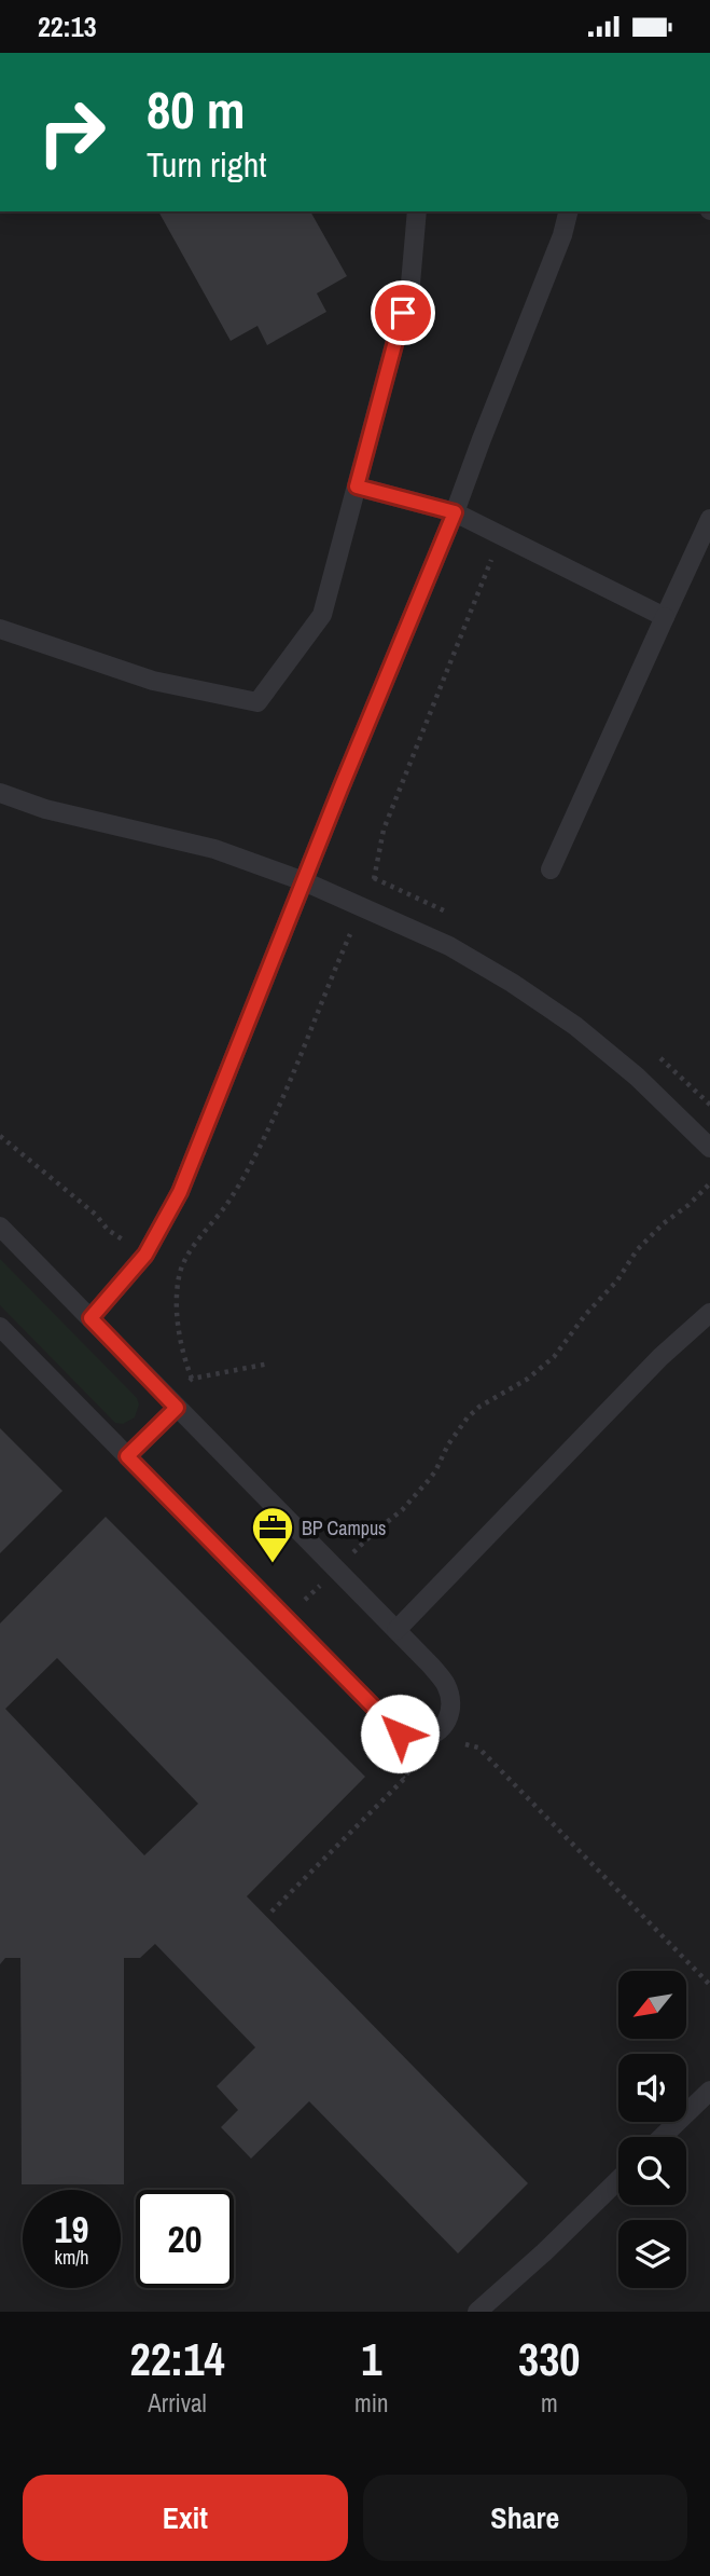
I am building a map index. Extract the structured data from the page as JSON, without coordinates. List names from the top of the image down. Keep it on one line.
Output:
{"places":{"office":["BP Campus"]},"north":"bottom left","page":{"status":"22:13","turn":["80 m","Turn right"],"speed":"19 km/h","limit":"20","eta":["22:14","Arrival","1","min","330","m"],"buttons":["Exit","Share"]}}
